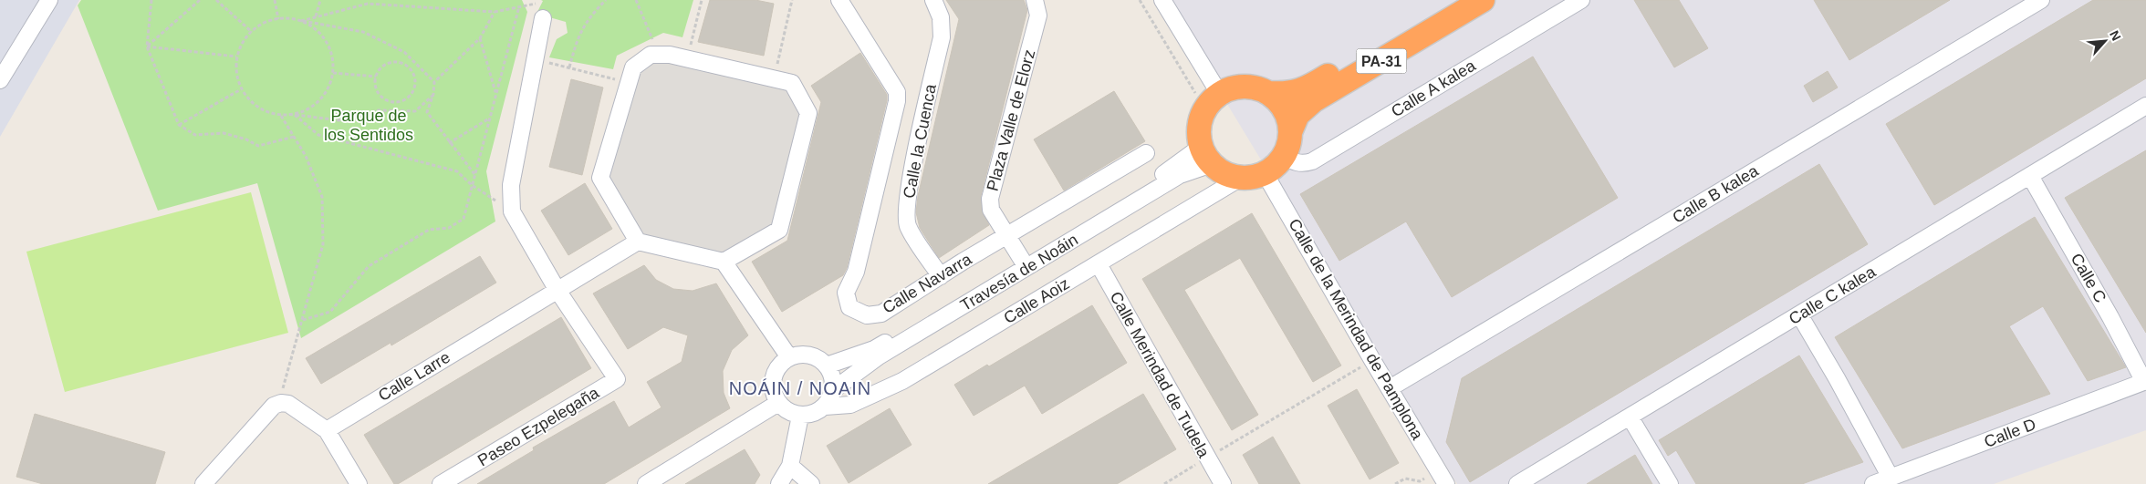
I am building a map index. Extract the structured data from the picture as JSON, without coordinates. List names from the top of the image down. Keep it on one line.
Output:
{"streets":{"highway":["PA-31"],"street":["Calle A kalea","Plaza Valle de Elorz","Calle la Cuenca","Calle B kalea","Travesía de Noáin","Calle C","Calle Navarra","Calle C kalea","Calle Aoiz","Calle de la Merindad de Pamplona","Calle Merindad de Tudela","Calle Larre","Paseo Ezpelegaña","Calle D"]},"crossings":[["PA-31","Calle A kalea"],["PA-31","Travesía de Noáin"],["PA-31","Calle Aoiz"],["PA-31","Calle de la Merindad de Pamplona"],["Calle A kalea","Travesía de Noáin"],["Calle A kalea","Calle Aoiz"],["Calle A kalea","Calle de la Merindad de Pamplona"],["Plaza Valle de Elorz","Travesía de Noáin"],["Plaza Valle de Elorz","Calle Navarra"],["Calle la Cuenca","Calle Navarra"],["Calle B kalea","Calle de la Merindad de Pamplona"],["Travesía de Noáin","Calle Aoiz"],["Travesía de Noáin","Calle de la Merindad de Pamplona"],["Calle C","Calle C kalea"],["Calle C","Calle D"],["Calle Aoiz","Calle de la Merindad de Pamplona"],["Calle Aoiz","Calle Merindad de Tudela"],["Calle Larre","Paseo Ezpelegaña"]],"districts":["NOÁIN / NOAIN"],"parks":["Parque de los Sentidos"],"north":"top right"}
